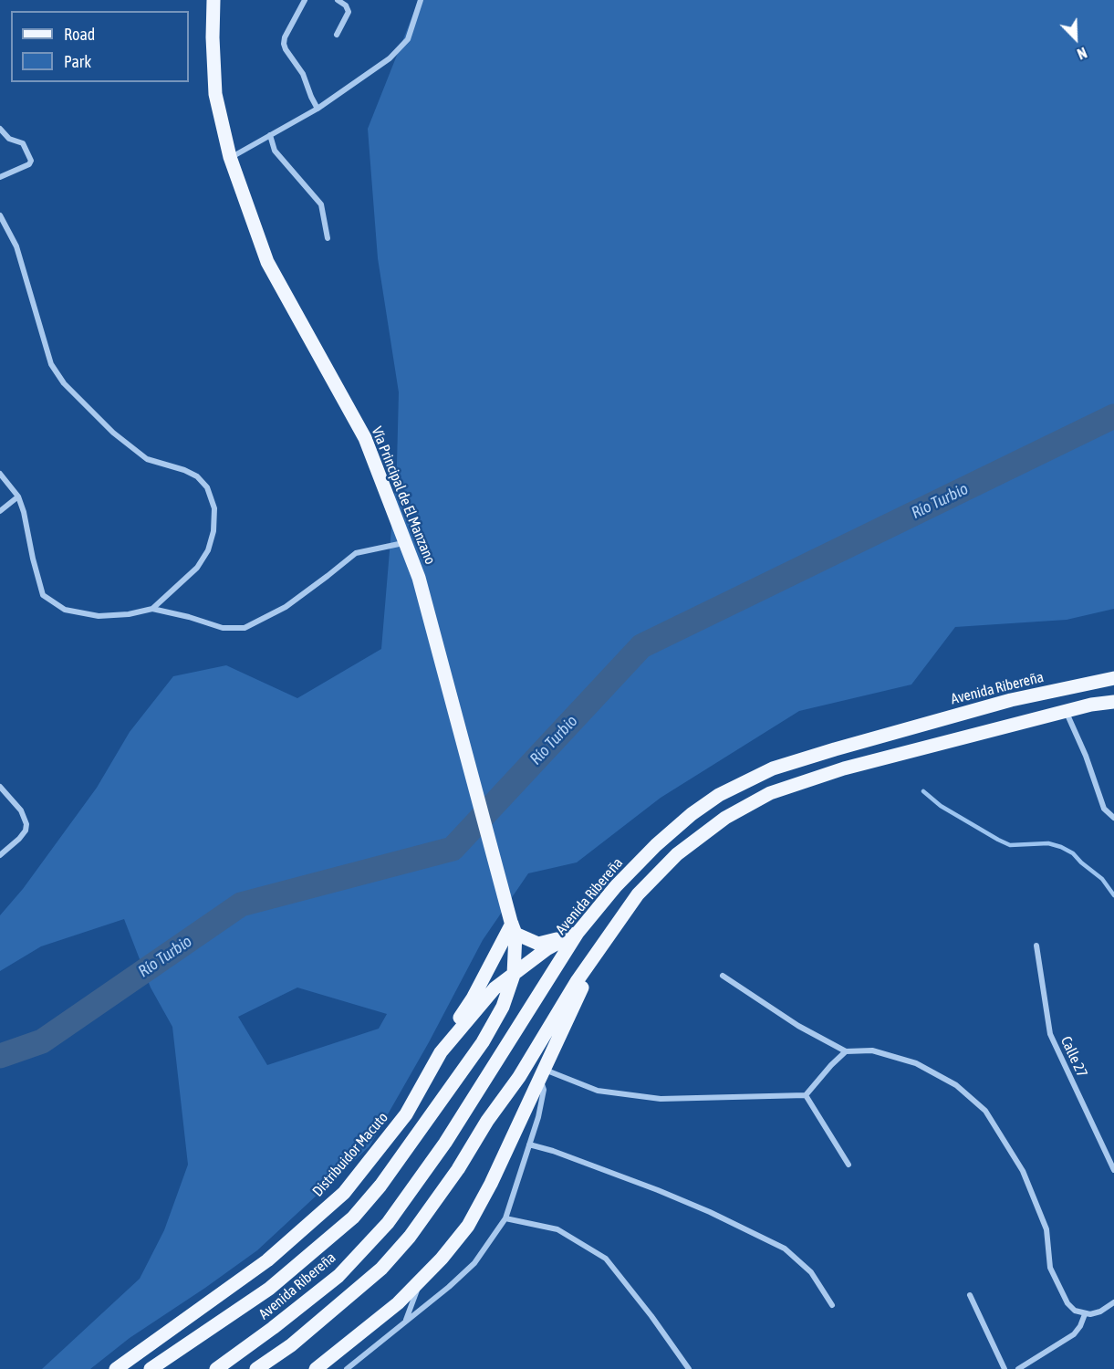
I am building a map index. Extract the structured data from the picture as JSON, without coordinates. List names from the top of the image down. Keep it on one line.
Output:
{"streets":{"main road":["Vía Principal de El Manzano","Avenida Ribereña","Distribuidor Macuto"],"street":["Calle 27"]},"crossings":[["Vía Principal de El Manzano","Distribuidor Macuto"],["Avenida Ribereña","Distribuidor Macuto"]],"water":["Río Turbio"],"legend":["Road","Park"],"north":"bottom right"}
